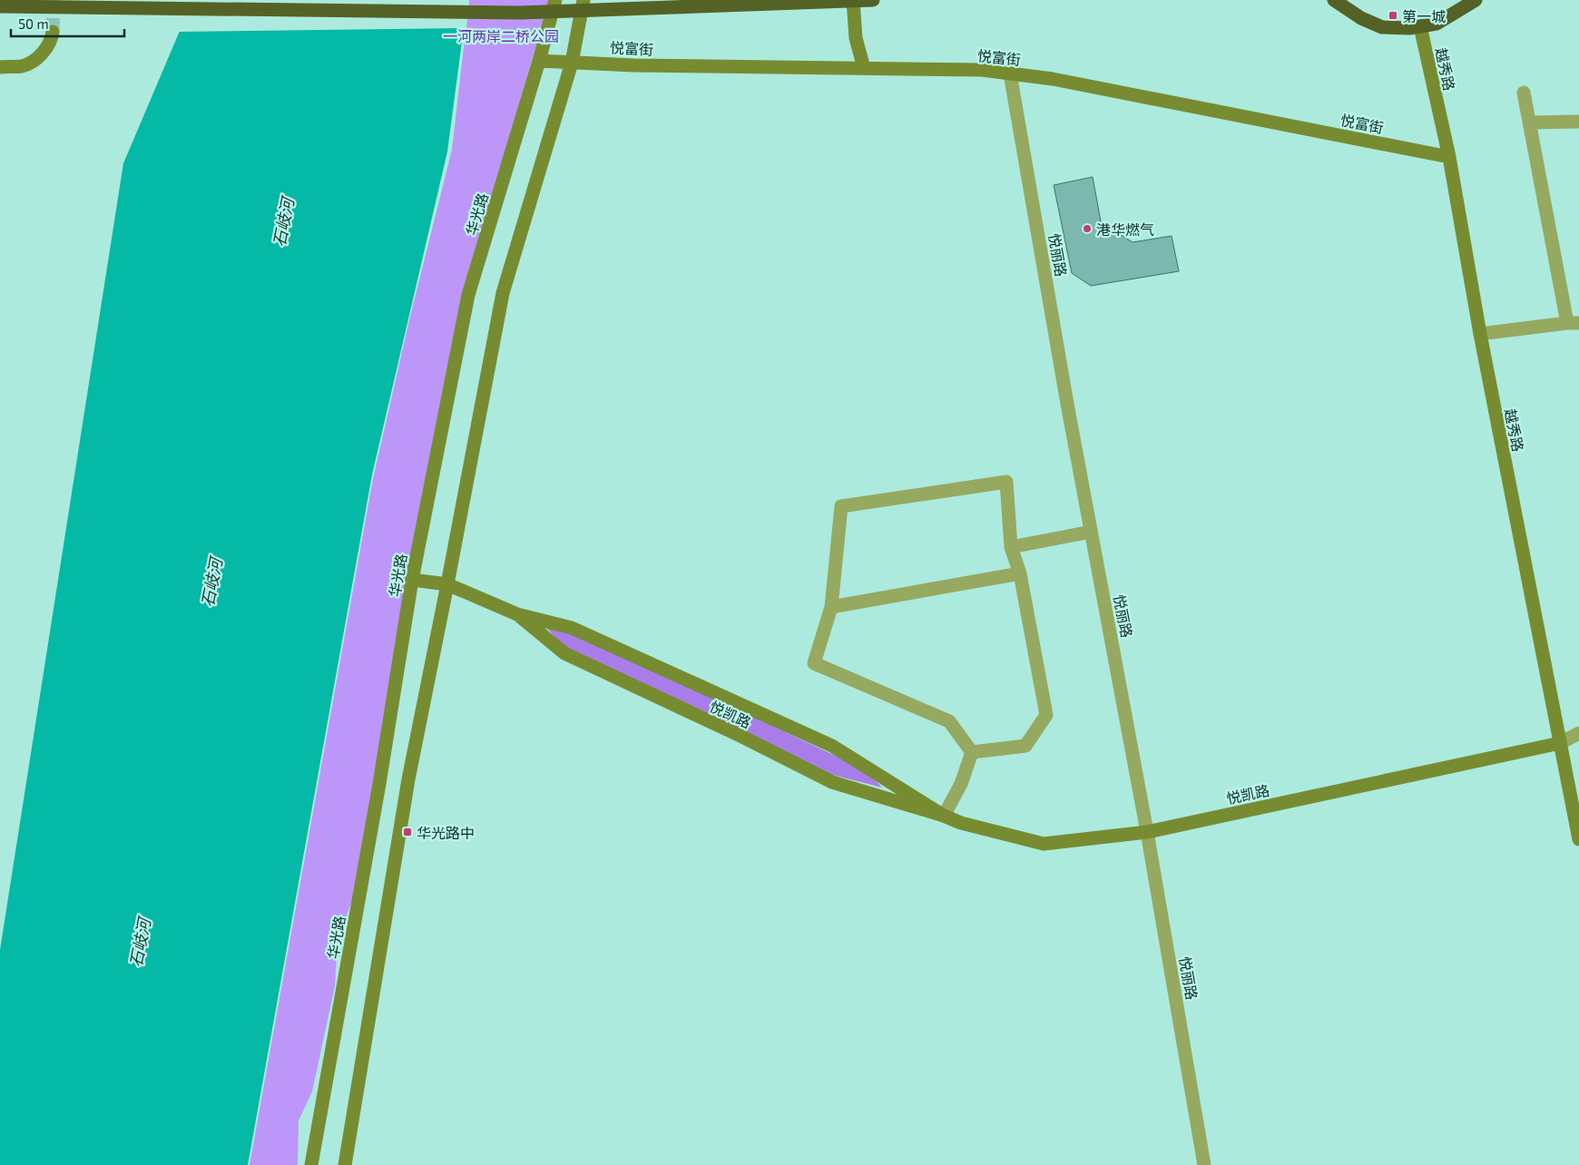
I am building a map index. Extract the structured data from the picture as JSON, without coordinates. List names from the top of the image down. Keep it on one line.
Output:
{"streets":{"main road":["悦富街","越秀路","华光路","悦凯路"],"street":["悦丽路"]},"crossings":[["悦富街","越秀路"],["悦富街","华光路"],["悦富街","悦丽路"],["越秀路","悦凯路"],["华光路","悦凯路"],["悦丽路","悦凯路"]],"water":["石岐河"],"parks":["一河两岸二桥公园"],"places":{"transit":["第一城","华光路中"],"other":["港华燃气"]},"scale_bar":"50 m"}
